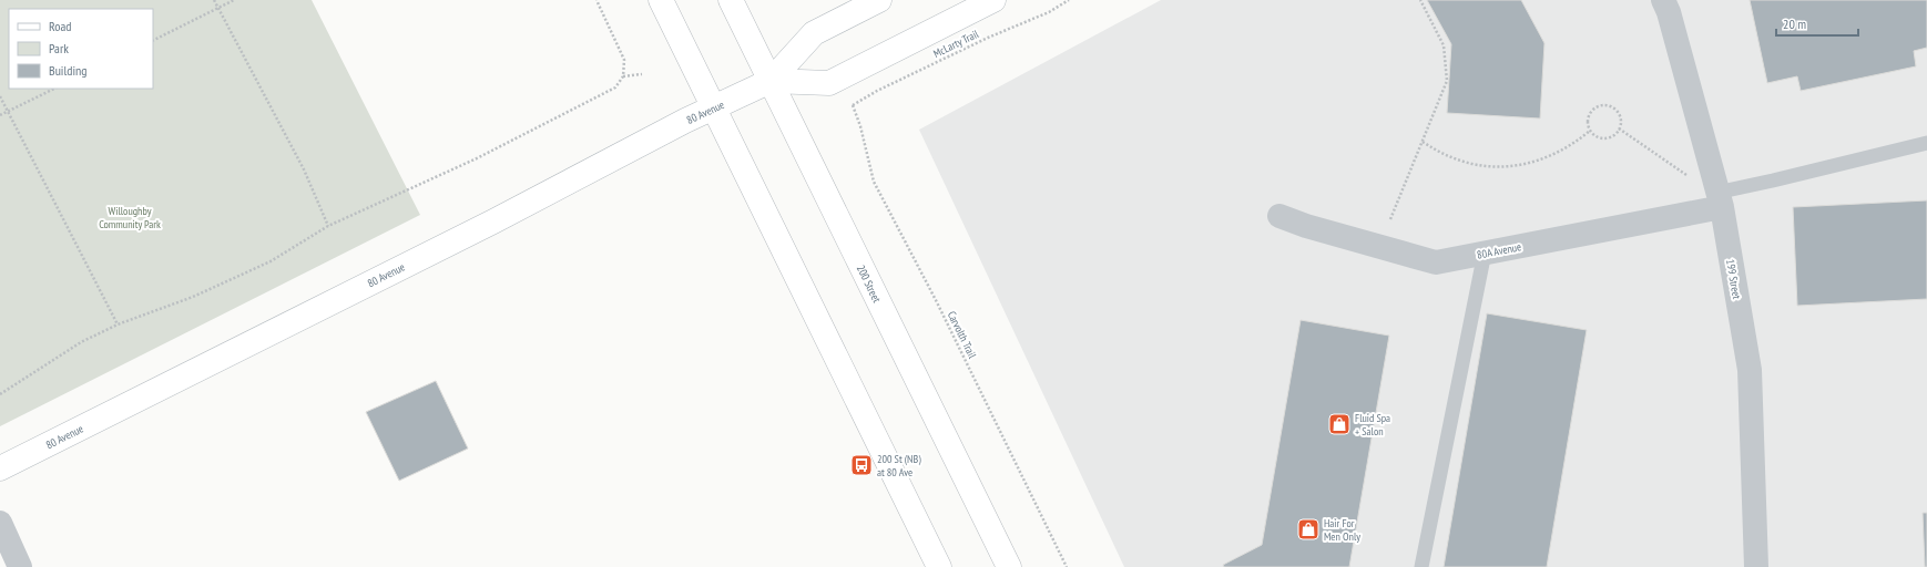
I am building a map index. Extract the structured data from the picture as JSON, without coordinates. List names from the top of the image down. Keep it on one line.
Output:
{"streets":{"main road":["80 Avenue","200 Street"],"street":["80A Avenue","199 Street"],"path":["McLarty Trail","Carvolth Trail"]},"crossings":[["McLarty Trail","Carvolth Trail"],["80 Avenue","200 Street"],["80A Avenue","199 Street"]],"parks":["Willoughby Community Park"],"places":{"shop":["Fluid Spa + Salon","Hair For Men Only"],"bus stop":["200 St (NB) at 80 Ave"]},"legend":["Road","Park","Building"],"scale_bar":"20 m"}
